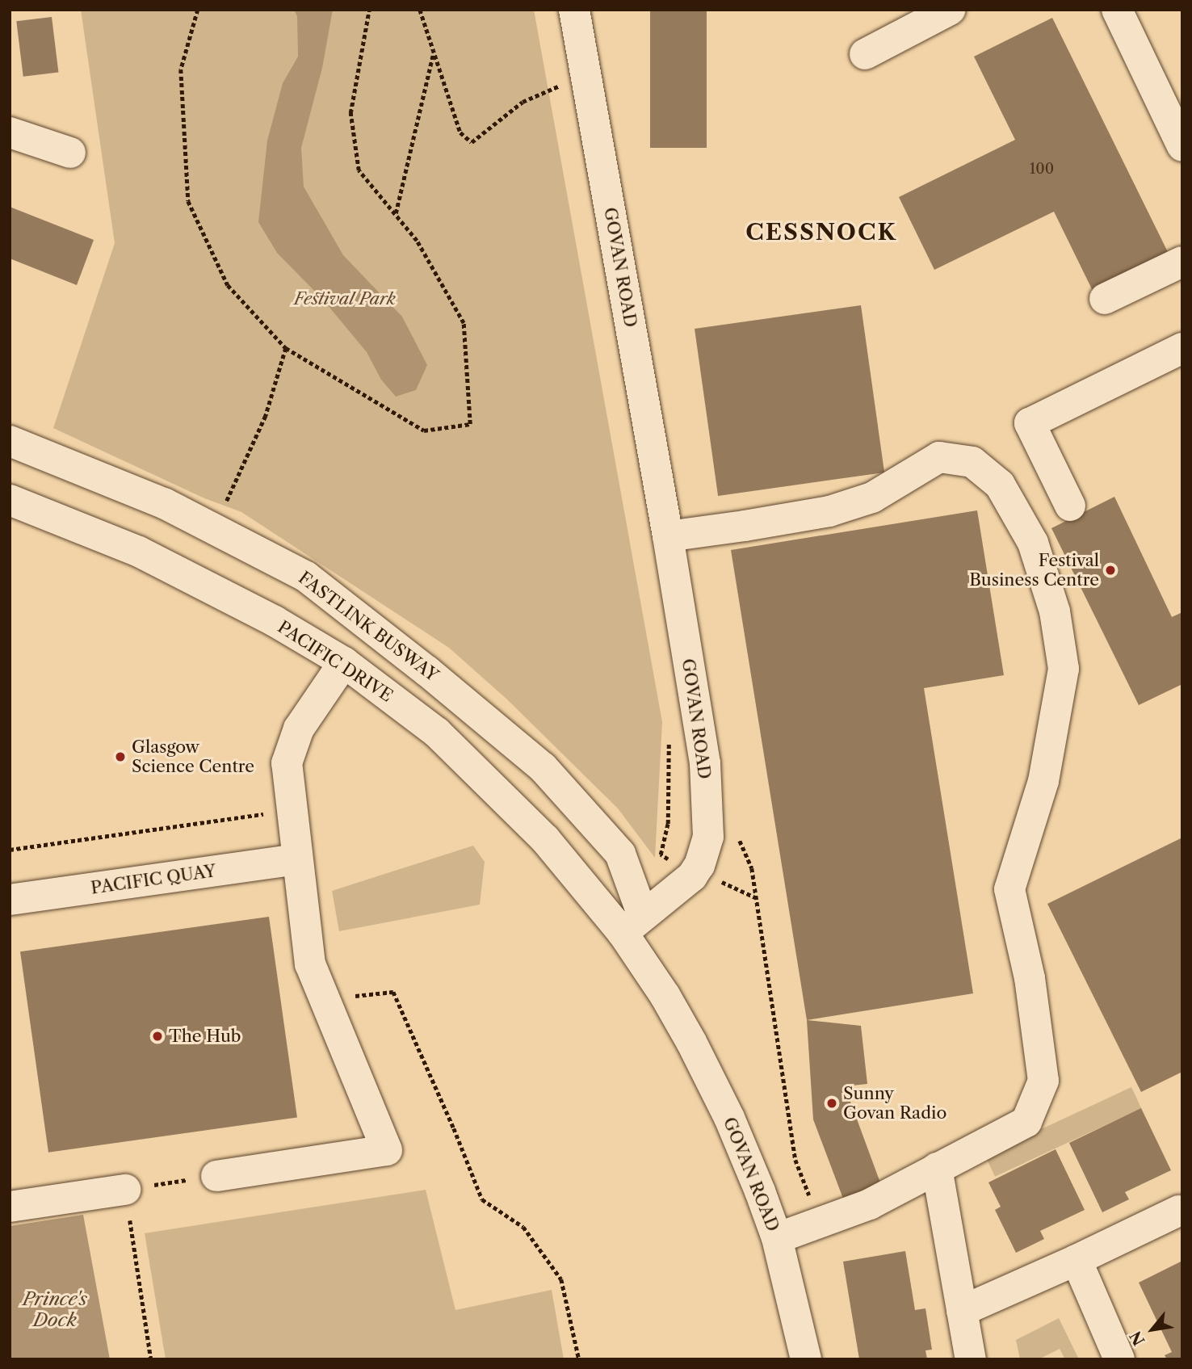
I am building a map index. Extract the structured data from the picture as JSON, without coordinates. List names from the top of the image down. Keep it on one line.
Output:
{"streets":{"street":["GOVAN ROAD","FASTLINK BUSWAY","PACIFIC DRIVE","PACIFIC QUAY"]},"crossings":[["GOVAN ROAD","FASTLINK BUSWAY"],["GOVAN ROAD","PACIFIC DRIVE"],["FASTLINK BUSWAY","PACIFIC DRIVE"]],"districts":["CESSNOCK"],"water":["Prince's Dock"],"parks":["Festival Park"],"places":["Festival Business Centre","Glasgow Science Centre","The Hub","Sunny Govan Radio"],"house_numbers":["100"],"north":"bottom left"}
